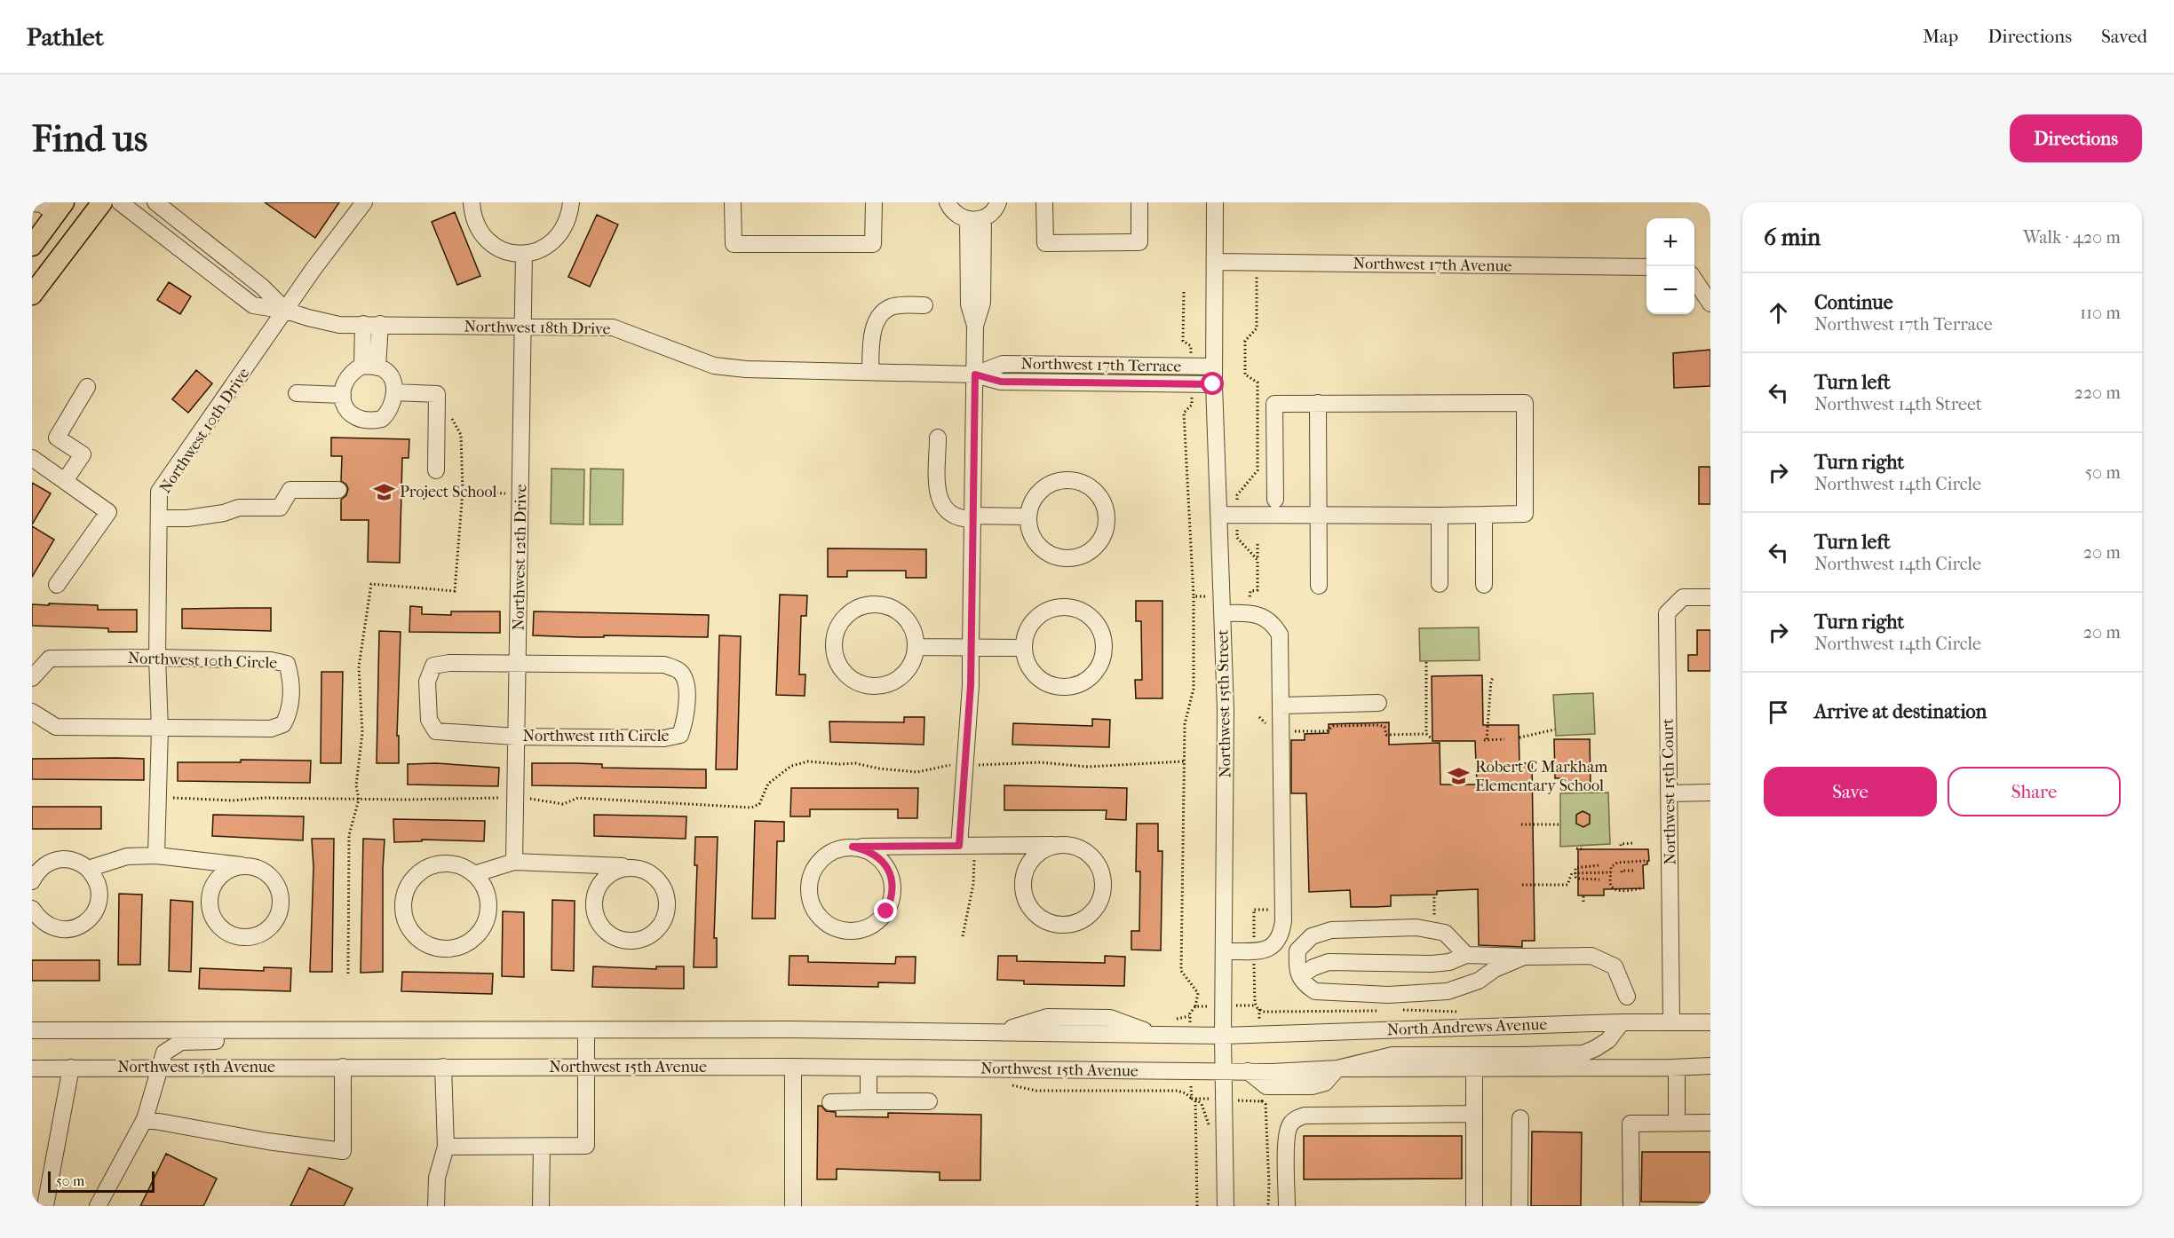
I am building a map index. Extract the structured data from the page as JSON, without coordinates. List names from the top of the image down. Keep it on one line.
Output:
{"streets":{"street":["Northwest 17th Avenue","Northwest 18th Drive","Northwest 17th Terrace","Northwest 10th Drive","Northwest 12th Drive","Northwest 10th Circle","Northwest 15th Street","Northwest 11th Circle","Northwest 15th Court","North Andrews Avenue","Northwest 15th Avenue"]},"crossings":[["Northwest 17th Avenue","Northwest 15th Street"],["Northwest 18th Drive","Northwest 17th Terrace"],["Northwest 18th Drive","Northwest 10th Drive"],["Northwest 18th Drive","Northwest 12th Drive"],["Northwest 17th Terrace","Northwest 15th Street"],["Northwest 10th Drive","Northwest 10th Circle"],["Northwest 12th Drive","Northwest 11th Circle"],["Northwest 15th Street","North Andrews Avenue"],["Northwest 15th Street","Northwest 15th Avenue"],["Northwest 15th Court","North Andrews Avenue"]],"places":{"school or university":["Project School","Robert C Markham Elementary School"]},"scale_bar":"50 m","page":{"header":"Pathlet","nav":["Map","Directions","Saved"],"buttons":["Directions",["Save","Share"]],"title":"Find us","heading":["6 min","Walk · 420 m"],"map_buttons":["+","−"],"list":[["Continue","Northwest 17th Terrace","110 m"],["Turn left","Northwest 14th Street","220 m"],["Turn right","Northwest 14th Circle","50 m"],["Turn left","Northwest 14th Circle","20 m"],["Turn right","Northwest 14th Circle","20 m"],"Arrive at destination"],"scale":"50 m"}}
